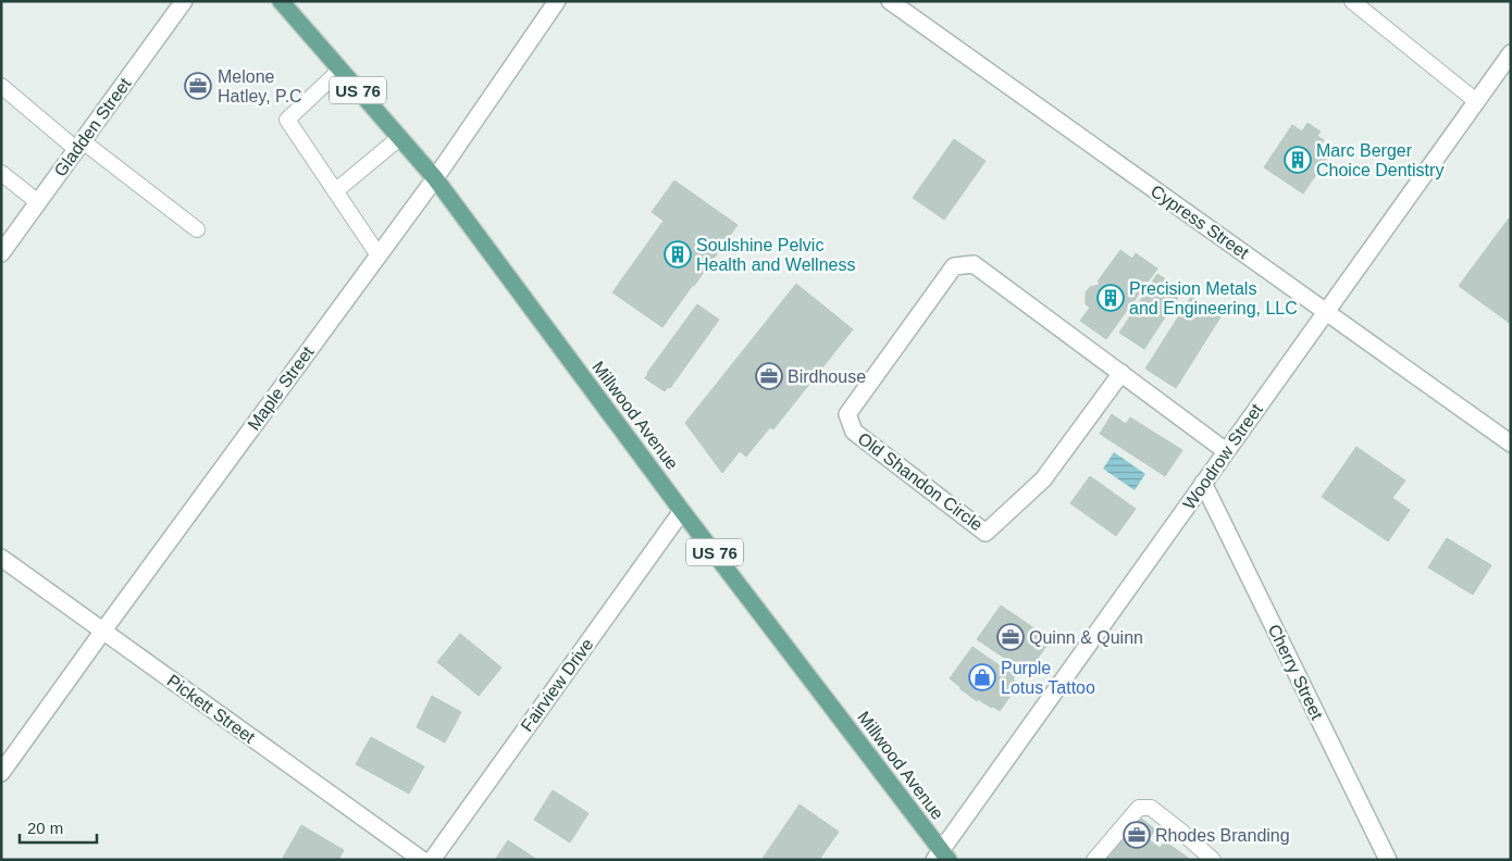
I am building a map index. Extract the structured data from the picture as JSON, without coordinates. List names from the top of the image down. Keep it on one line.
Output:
{"streets":{"main road":["US 76","Millwood Avenue"],"street":["Gladden Street","Cypress Street","Maple Street","Woodrow Street","Old Shandon Circle","Cherry Street","Fairview Drive","Pickett Street"]},"crossings":[["Cypress Street","Woodrow Street"],["Maple Street","Millwood Avenue"],["Maple Street","Pickett Street"],["Millwood Avenue","Woodrow Street"],["Millwood Avenue","Fairview Drive"],["Woodrow Street","Old Shandon Circle"],["Woodrow Street","Cherry Street"]],"places":{"office":["Melone Hatley, P.C","Birdhouse","Quinn & Quinn","Rhodes Branding"],"building":["Marc Berger Choice Dentistry","Soulshine Pelvic Health and Wellness","Precision Metals and Engineering, LLC"],"shop":["Purple Lotus Tattoo"]},"scale_bar":"20 m"}
